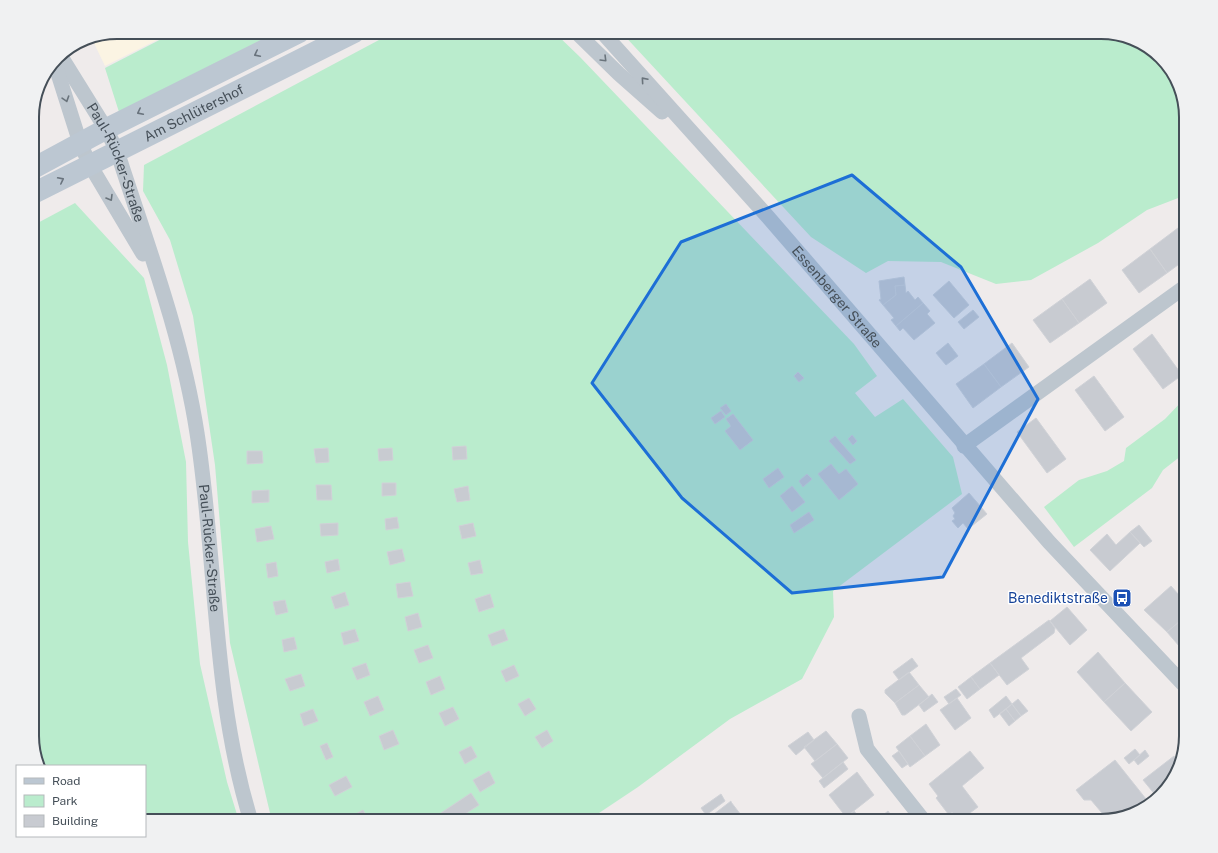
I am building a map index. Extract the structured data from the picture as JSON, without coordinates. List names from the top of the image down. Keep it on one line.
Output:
{"streets":{"street":["Am Schlütershof","Paul-Rücker-Straße","Essenberger Straße"]},"crossings":[["Am Schlütershof","Paul-Rücker-Straße"]],"places":{"bus stop":["Benediktstraße"]},"legend":["Road","Park","Building"]}
